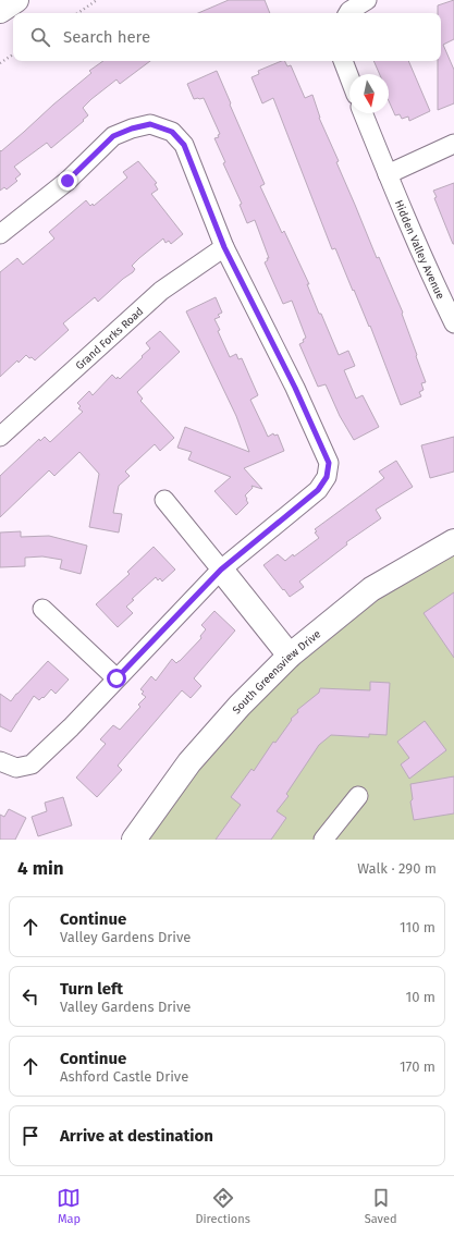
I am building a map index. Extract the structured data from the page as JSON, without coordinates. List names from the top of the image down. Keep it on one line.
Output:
{"streets":{"street":["Hidden Valley Avenue","Grand Forks Road","South Greensview Drive"]},"north":"bottom","page":{"search":"Search here","heading":["4 min","Walk · 290 m"],"list":[["Continue","Valley Gardens Drive","110 m"],["Turn left","Valley Gardens Drive","10 m"],["Continue","Ashford Castle Drive","170 m"],"Arrive at destination"],"nav":["Map","Directions","Saved"]}}
